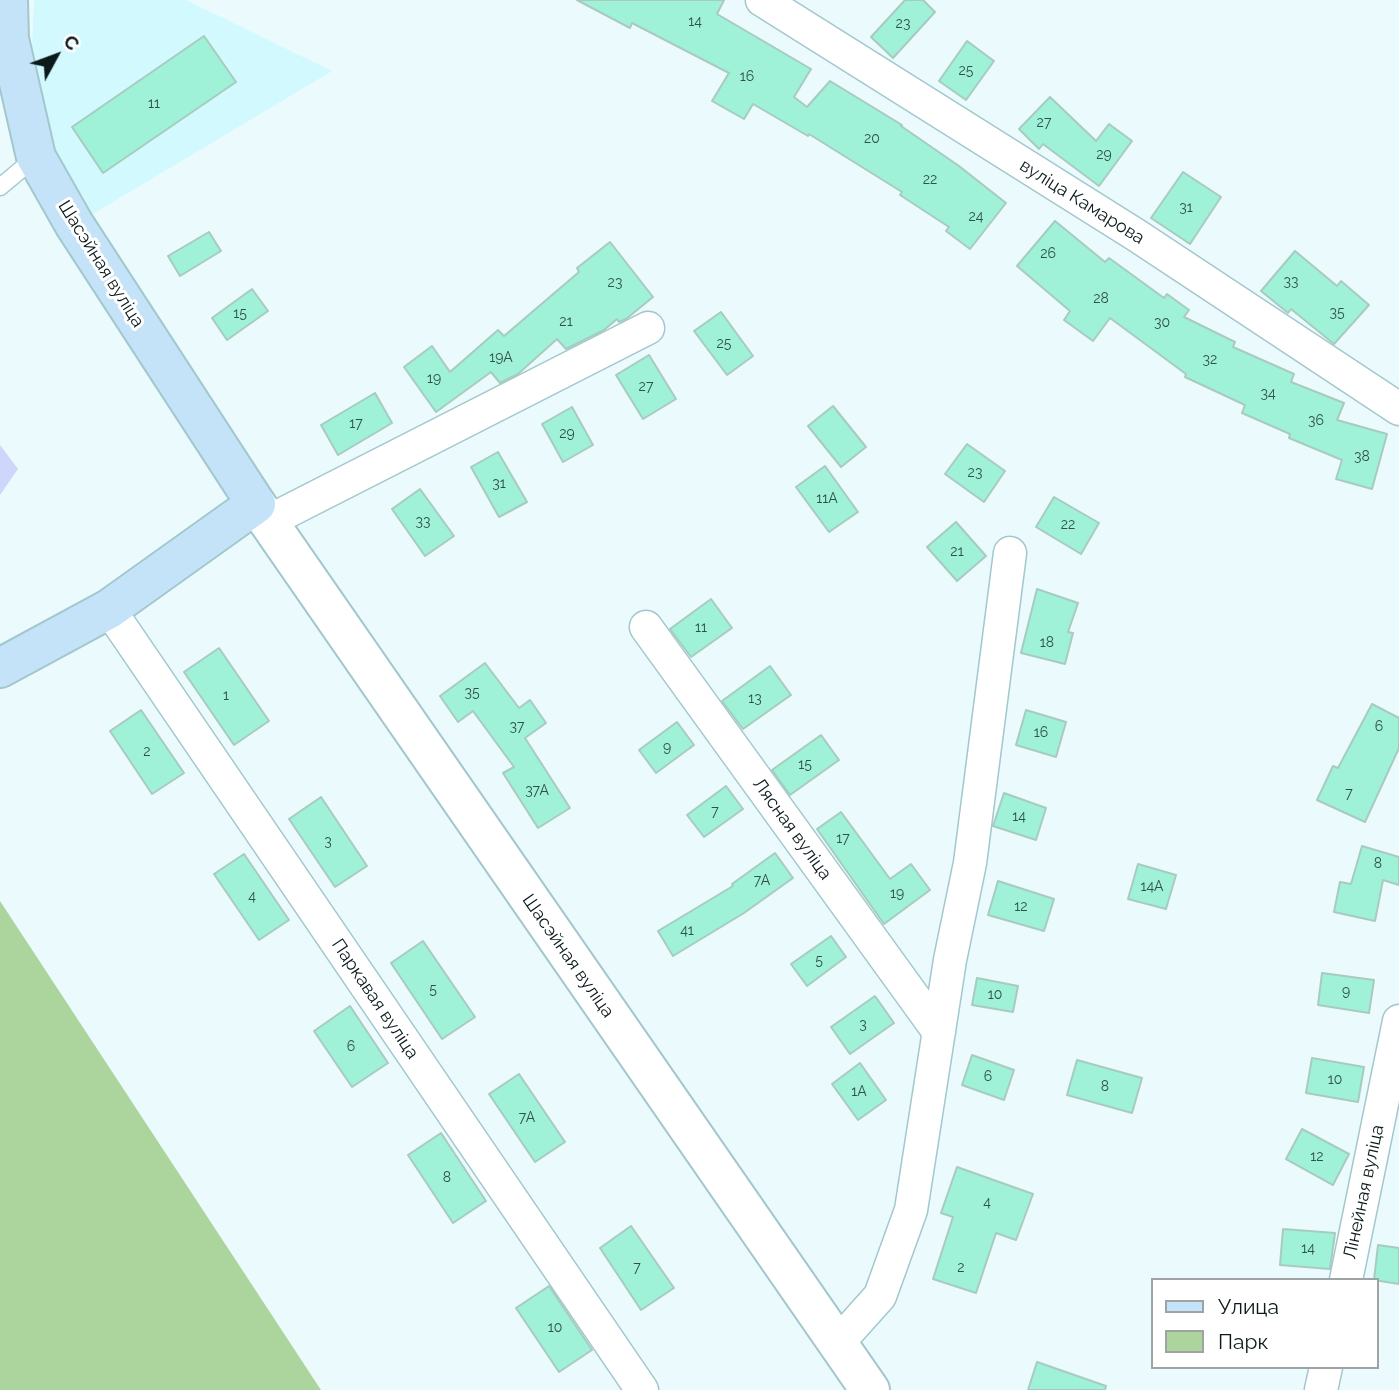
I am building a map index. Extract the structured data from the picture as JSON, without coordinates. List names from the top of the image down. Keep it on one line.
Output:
{"streets":{"main road":["Шасэйная вуліца"],"street":["вуліца Камарова","Лясная вуліца","Паркавая вуліца","Лінейная вуліца"]},"house_numbers":["14","23","25","16","11","27","20","29","22","31","24","26","33","23","28","35","15","21","30","25","19А","32","19","27","34","36","17","29","38","23","31","11А","33","22","21","11","18","35","1","13","37","6","16","9","2","15","37А","7","7","14","17","3","8","7А","14А","19","4","12","41","5","5","9","10","3","6","6","10","8","1А","7А","12","8","4","14","7","2","10"],"legend":["Улица","Парк"],"north":"top right"}
